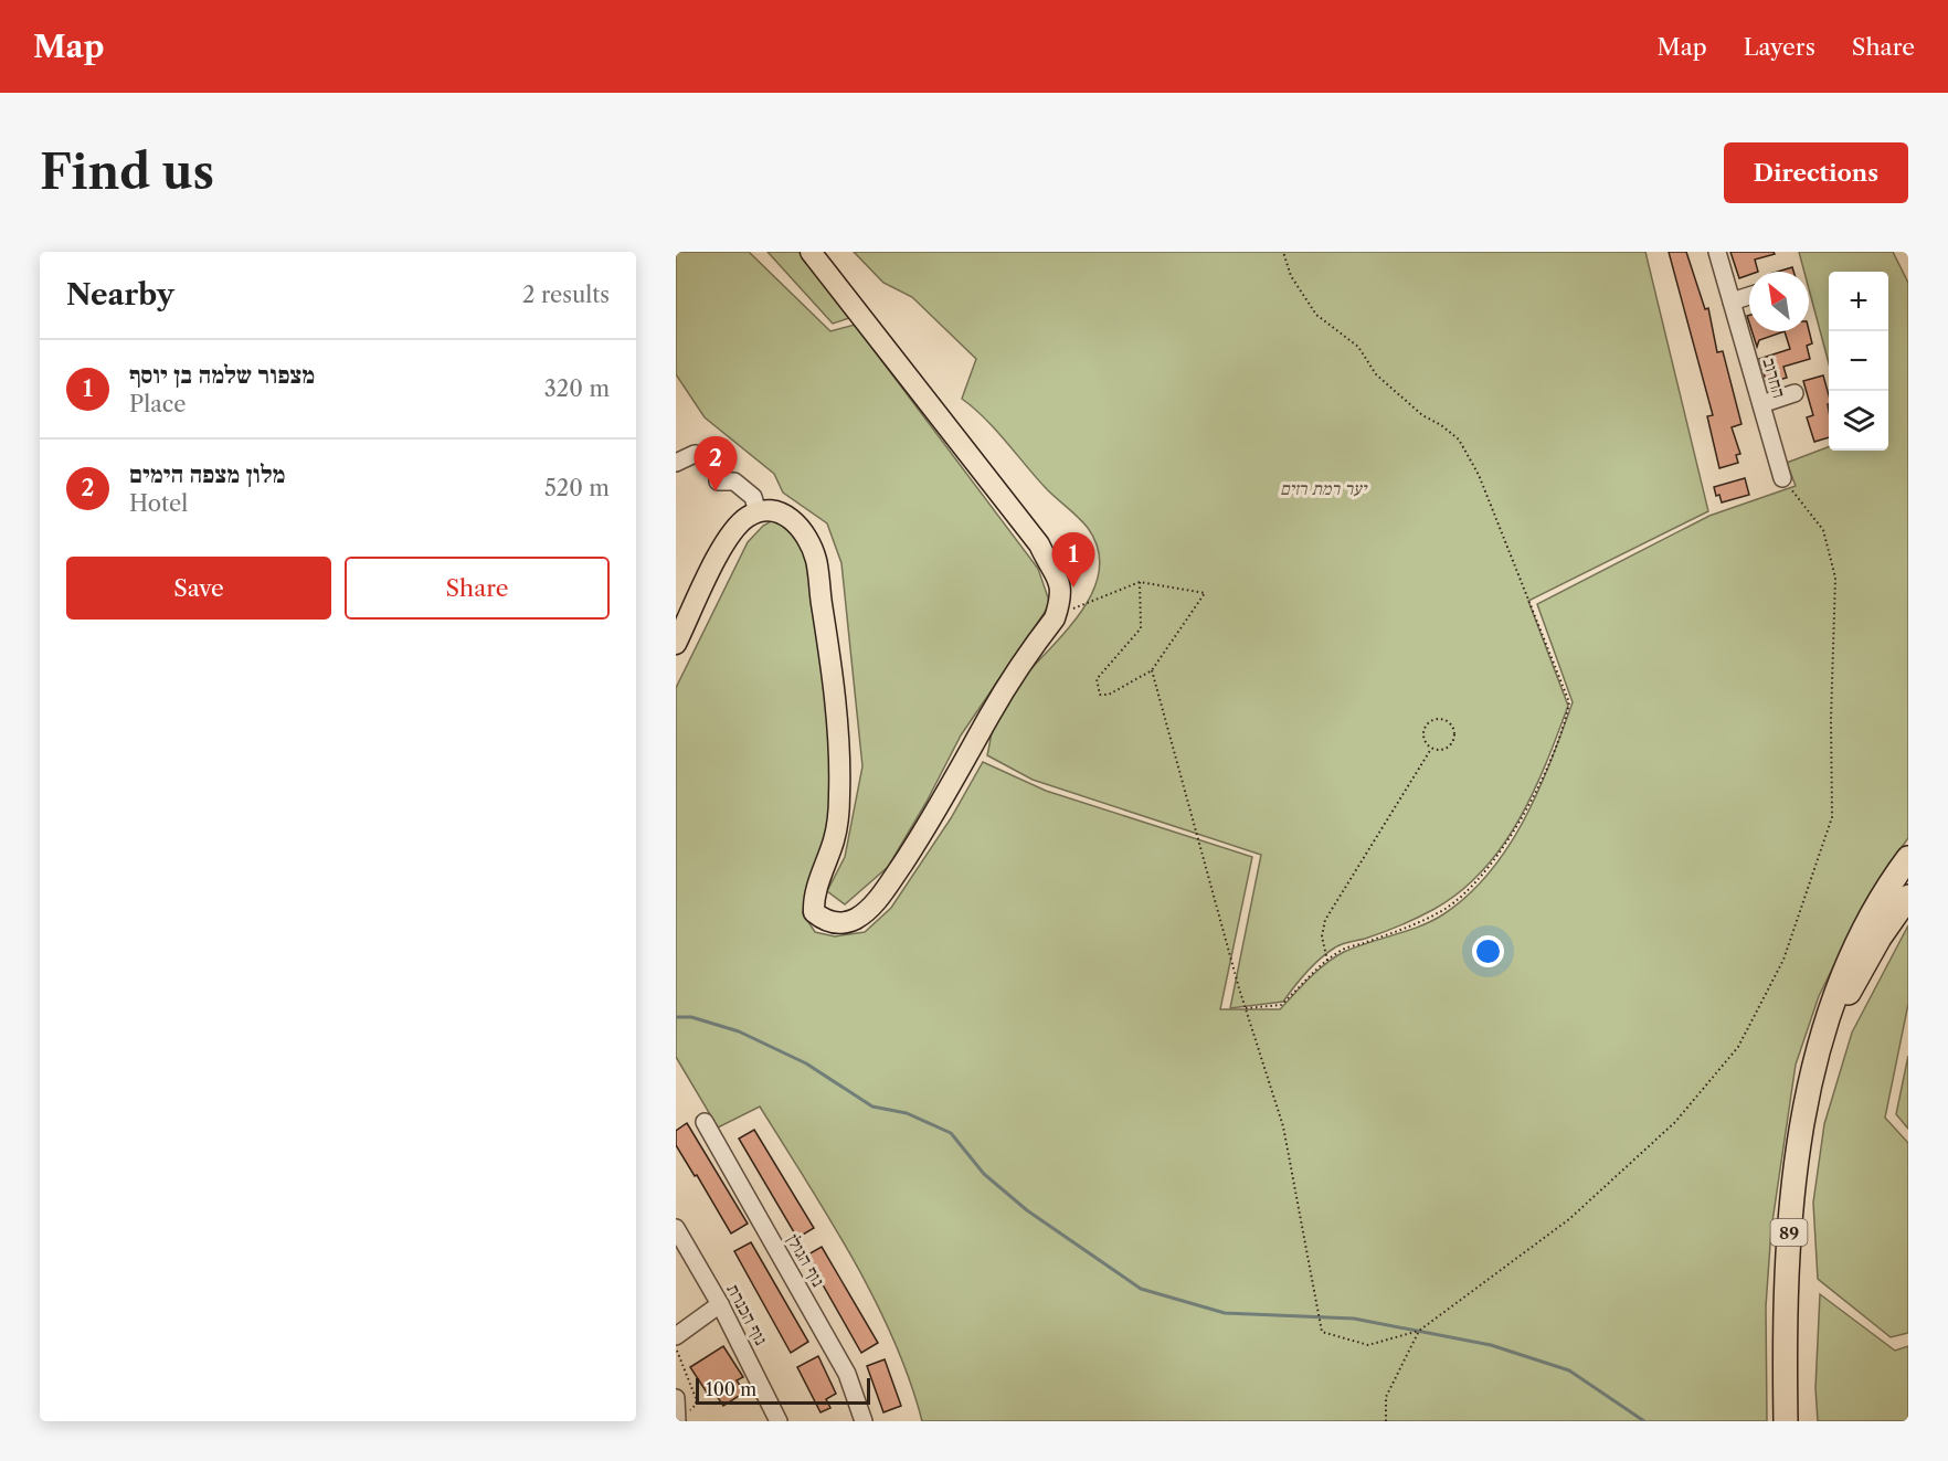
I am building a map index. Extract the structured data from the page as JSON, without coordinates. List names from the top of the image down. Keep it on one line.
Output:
{"streets":{"highway":["89"],"street":["החרוב","נוף הגולן","נוף הכנרת"]},"parks":["יער רמת רזים"],"scale_bar":"100 m","north":"top left","page":{"header":"Map","nav":["Map","Layers","Share"],"buttons":["Directions",["Save","Share"]],"title":"Find us","heading":["Nearby","2 results"],"map_buttons":["+","−"],"list":[{"mark":"1","name":"מצפור שלמה בן יוסף","note":"Place","value":"320 m"},{"mark":"2","name":"מלון מצפה הימים","note":"Hotel","value":"520 m"}],"pins":["2","1"],"scale":"100 m"}}
